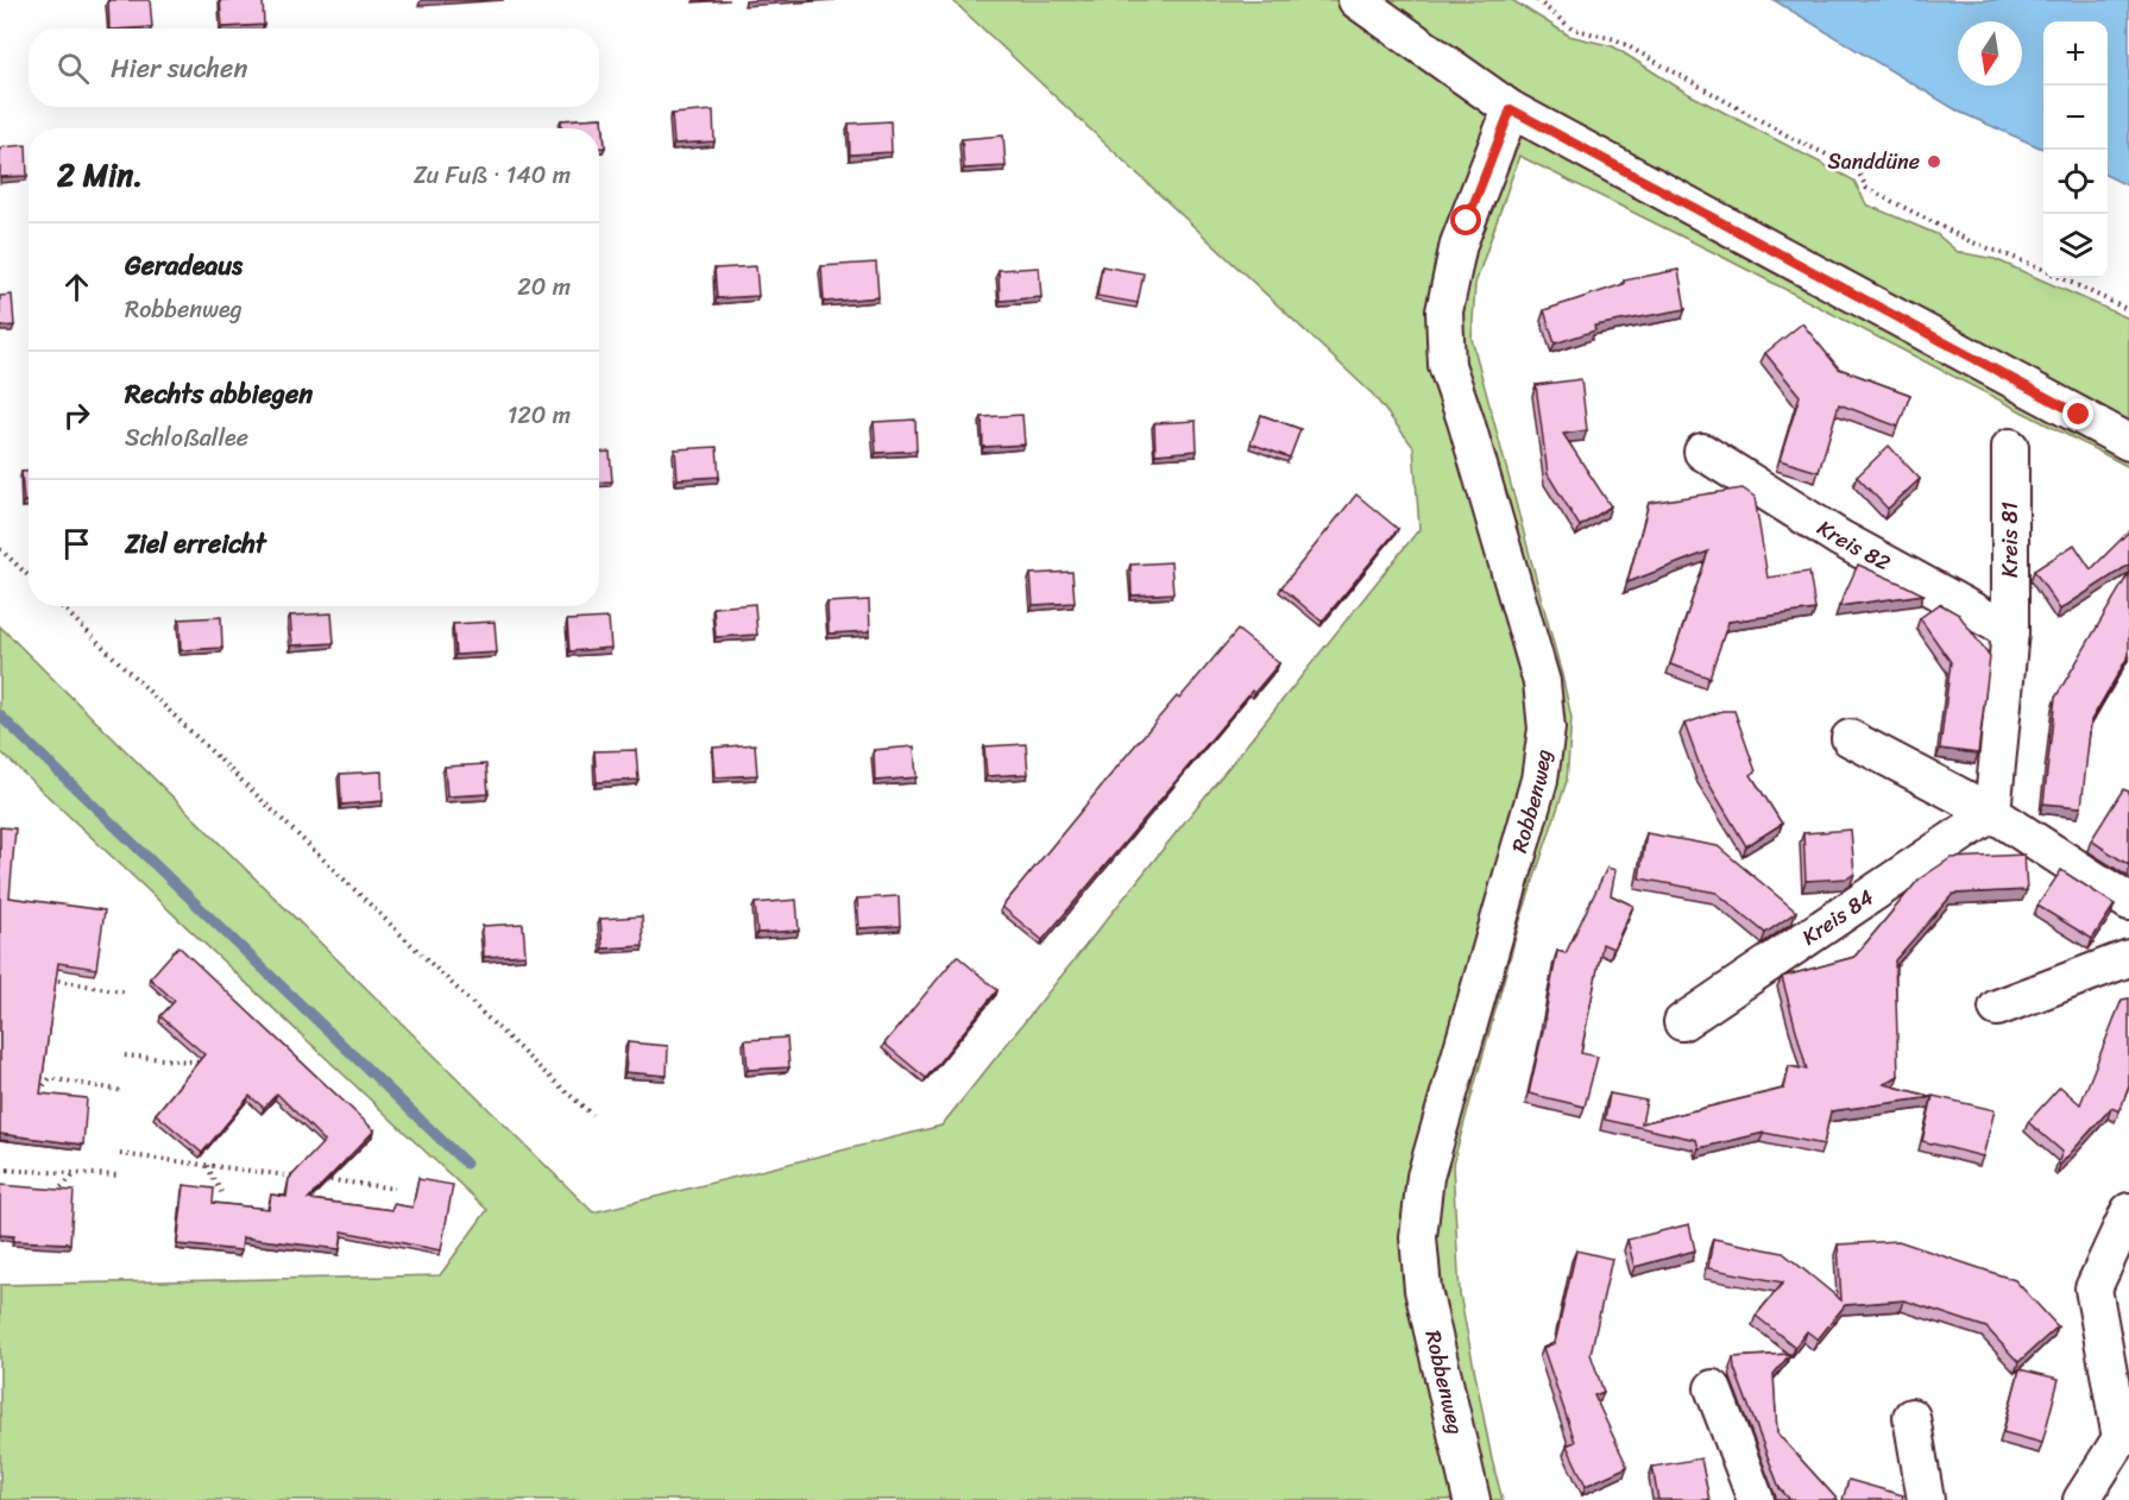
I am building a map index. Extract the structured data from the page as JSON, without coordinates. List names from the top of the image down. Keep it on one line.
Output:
{"streets":{"street":["Kreis 81","Kreis 82","Robbenweg","Kreis 84"]},"crossings":[["Kreis 81","Kreis 82"],["Kreis 81","Kreis 84"]],"places":["Sanddüne"],"north":"bottom","page":{"map_buttons":["+","−"],"search":"Hier suchen","heading":["2 Min.","Zu Fuß · 140 m"],"list":[["Geradeaus","Robbenweg","20 m"],["Rechts abbiegen","Schloßallee","120 m"],"Ziel erreicht"]}}
